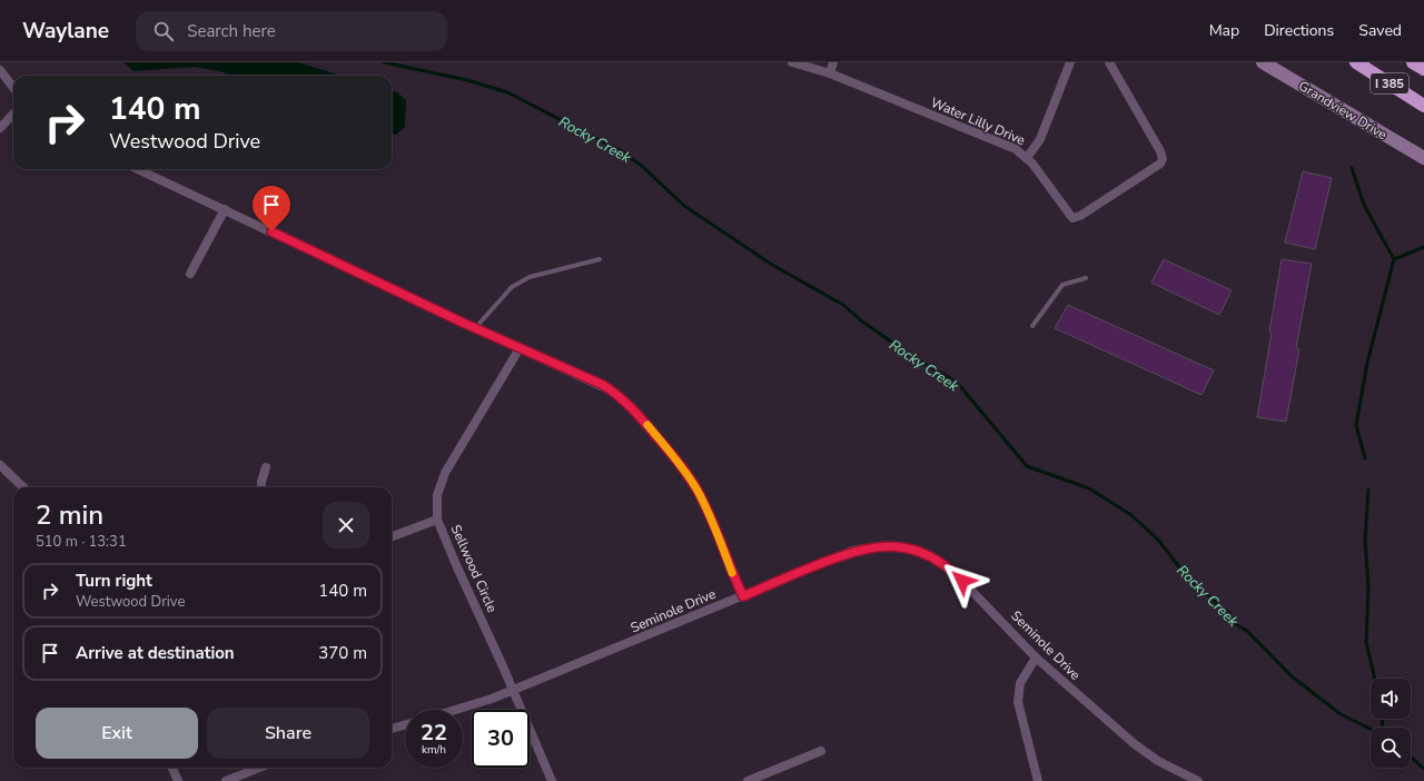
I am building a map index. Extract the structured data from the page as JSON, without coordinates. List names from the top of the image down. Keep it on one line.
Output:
{"streets":{"highway":["I 385"],"street":["Grandview Drive","Water Lilly Drive","Sellwood Circle","Seminole Drive"]},"crossings":[["Sellwood Circle","Seminole Drive"]],"water":["Rocky Creek"],"page":{"header":"Waylane","search":"Search here","nav":["Map","Directions","Saved"],"turn":["140 m","Westwood Drive"],"heading":["2 min","510 m · 13:31"],"list":[{"name":"Turn right","note":"Westwood Drive","value":"140 m"},{"name":"Arrive at destination","value":"370 m"}],"buttons":["Exit","Share"],"speed":"22 km/h","limit":"30"}}
